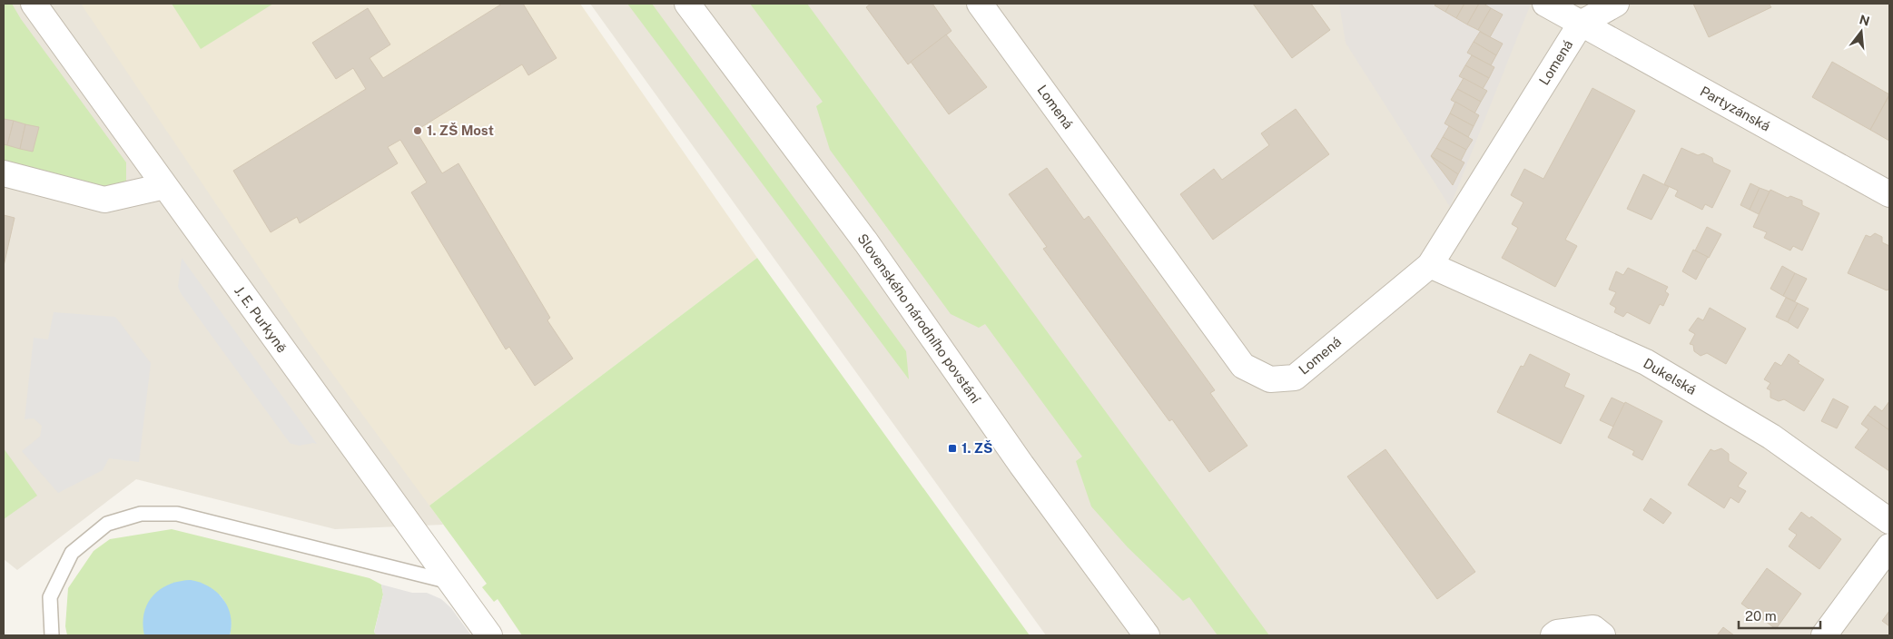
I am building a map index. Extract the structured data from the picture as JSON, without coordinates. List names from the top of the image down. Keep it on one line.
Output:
{"streets":{"street":["Lomená","Partyzánská","Slovenského národního povstání","J. E. Purkyně","Dukelská"]},"crossings":[["Lomená","Partyzánská"],["Lomená","Dukelská"]],"places":{"other":["1. ZŠ Most"],"transit":["1. ZŠ"]},"scale_bar":"20 m","north":"top"}
